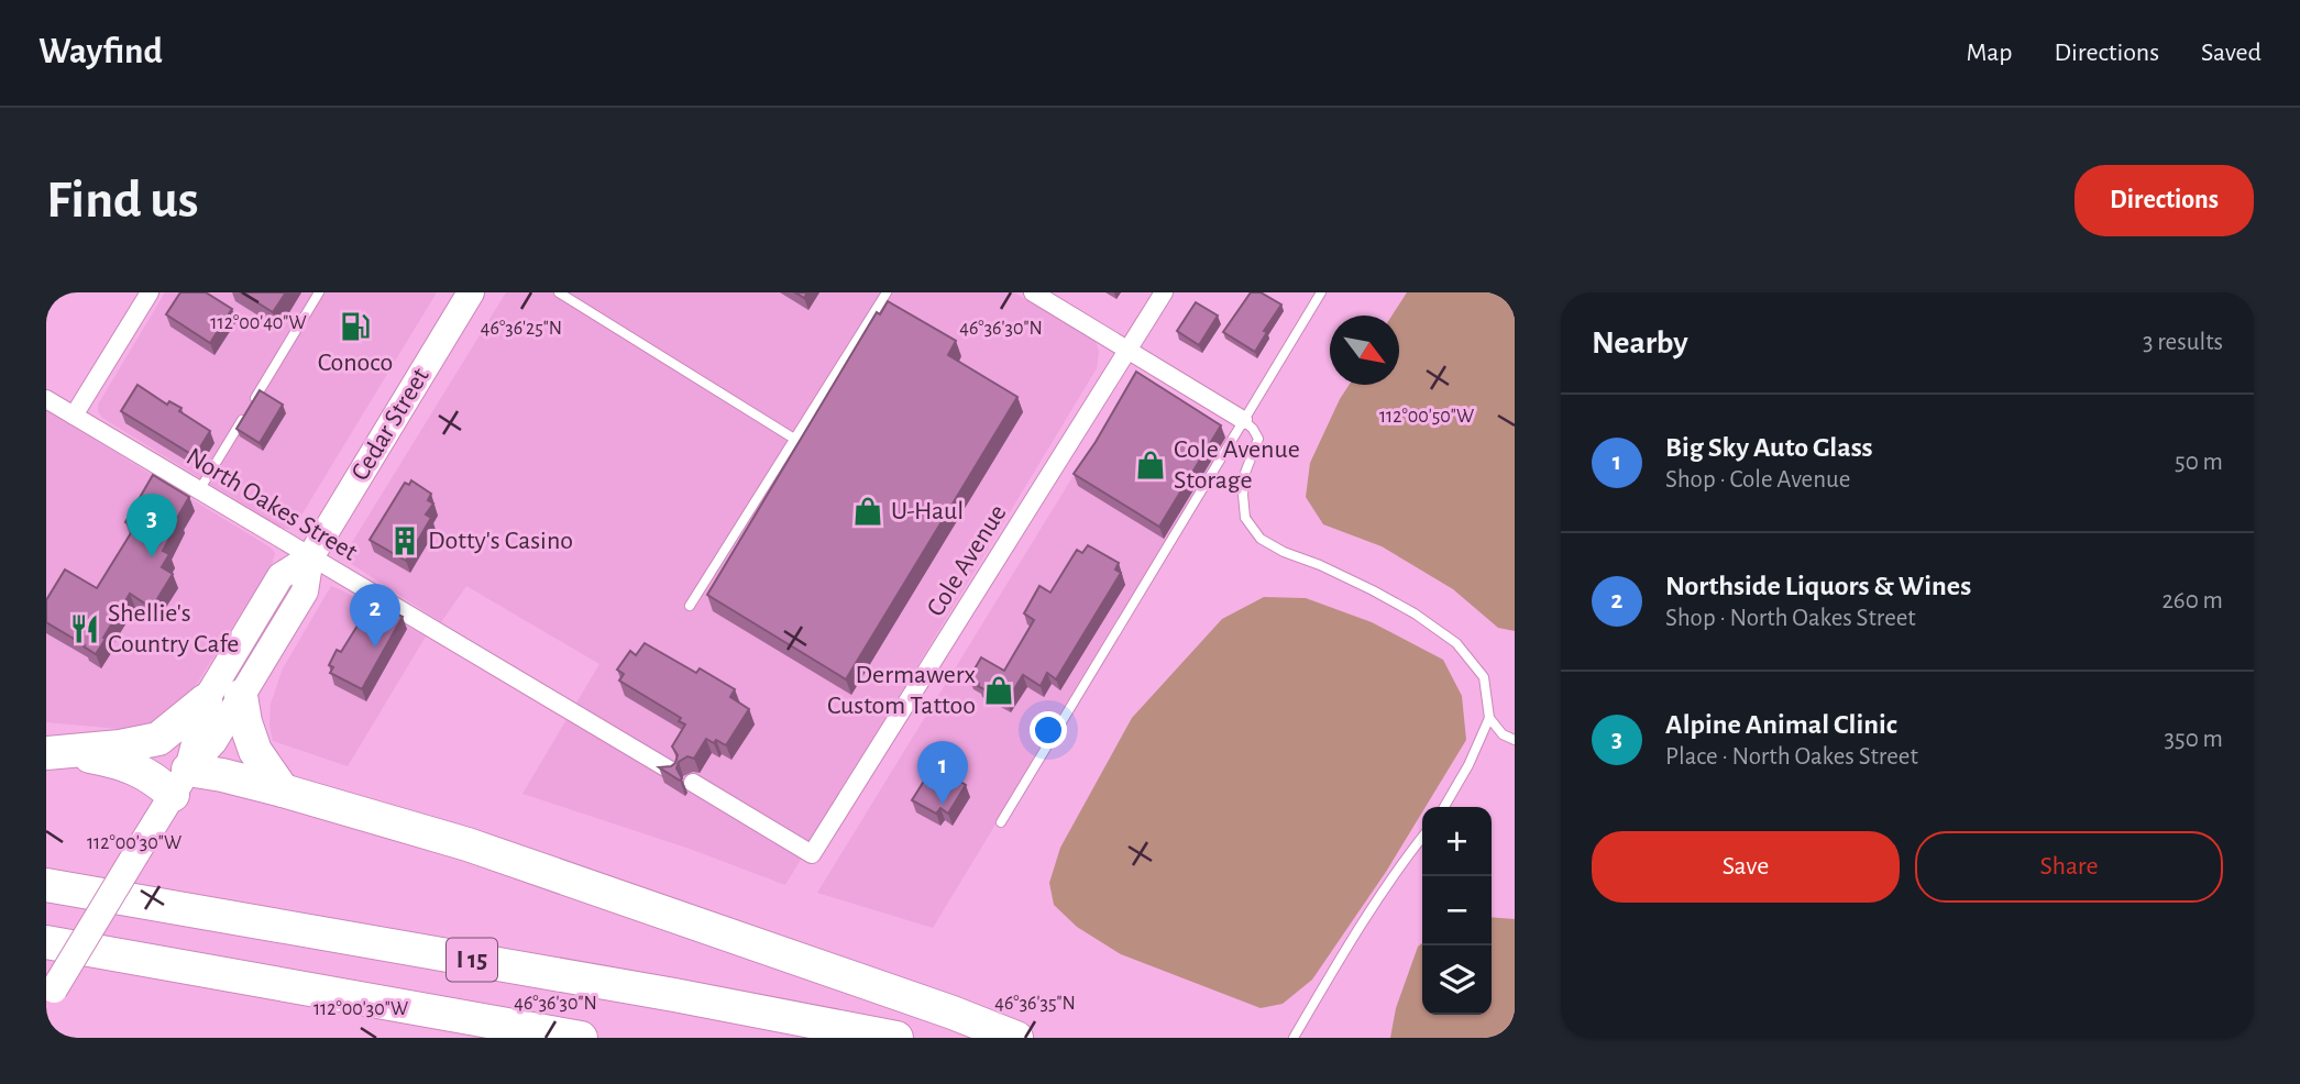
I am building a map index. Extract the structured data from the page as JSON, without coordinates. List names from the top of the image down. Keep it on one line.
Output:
{"streets":{"highway":["I 15"],"main road":["Cedar Street"],"street":["North Oakes Street","Cole Avenue"]},"crossings":[["Cedar Street","North Oakes Street"]],"places":{"fuel station":["Conoco"],"shop":["Cole Avenue Storage","U-Haul","Dermawerx Custom Tattoo"],"building":["Dotty's Casino"],"restaurant":["Shellie's Country Cafe"]},"north":"bottom right","page":{"header":"Wayfind","nav":["Map","Directions","Saved"],"buttons":["Directions",["Save","Share"]],"title":"Find us","heading":["Nearby","3 results"],"list":[{"mark":"1","name":"Big Sky Auto Glass","note":"Shop · Cole Avenue","value":"50 m"},{"mark":"2","name":"Northside Liquors & Wines","note":"Shop · North Oakes Street","value":"260 m"},{"mark":"3","name":"Alpine Animal Clinic","note":"Place · North Oakes Street","value":"350 m"}],"pins":["3","2","1"],"map_buttons":["+","−"]},"coordinates":["112°00'40\"W","46°36'25\"N","46°36'30\"N","112°00'50\"W","112°00'30\"W","46°36'35\"N"]}
